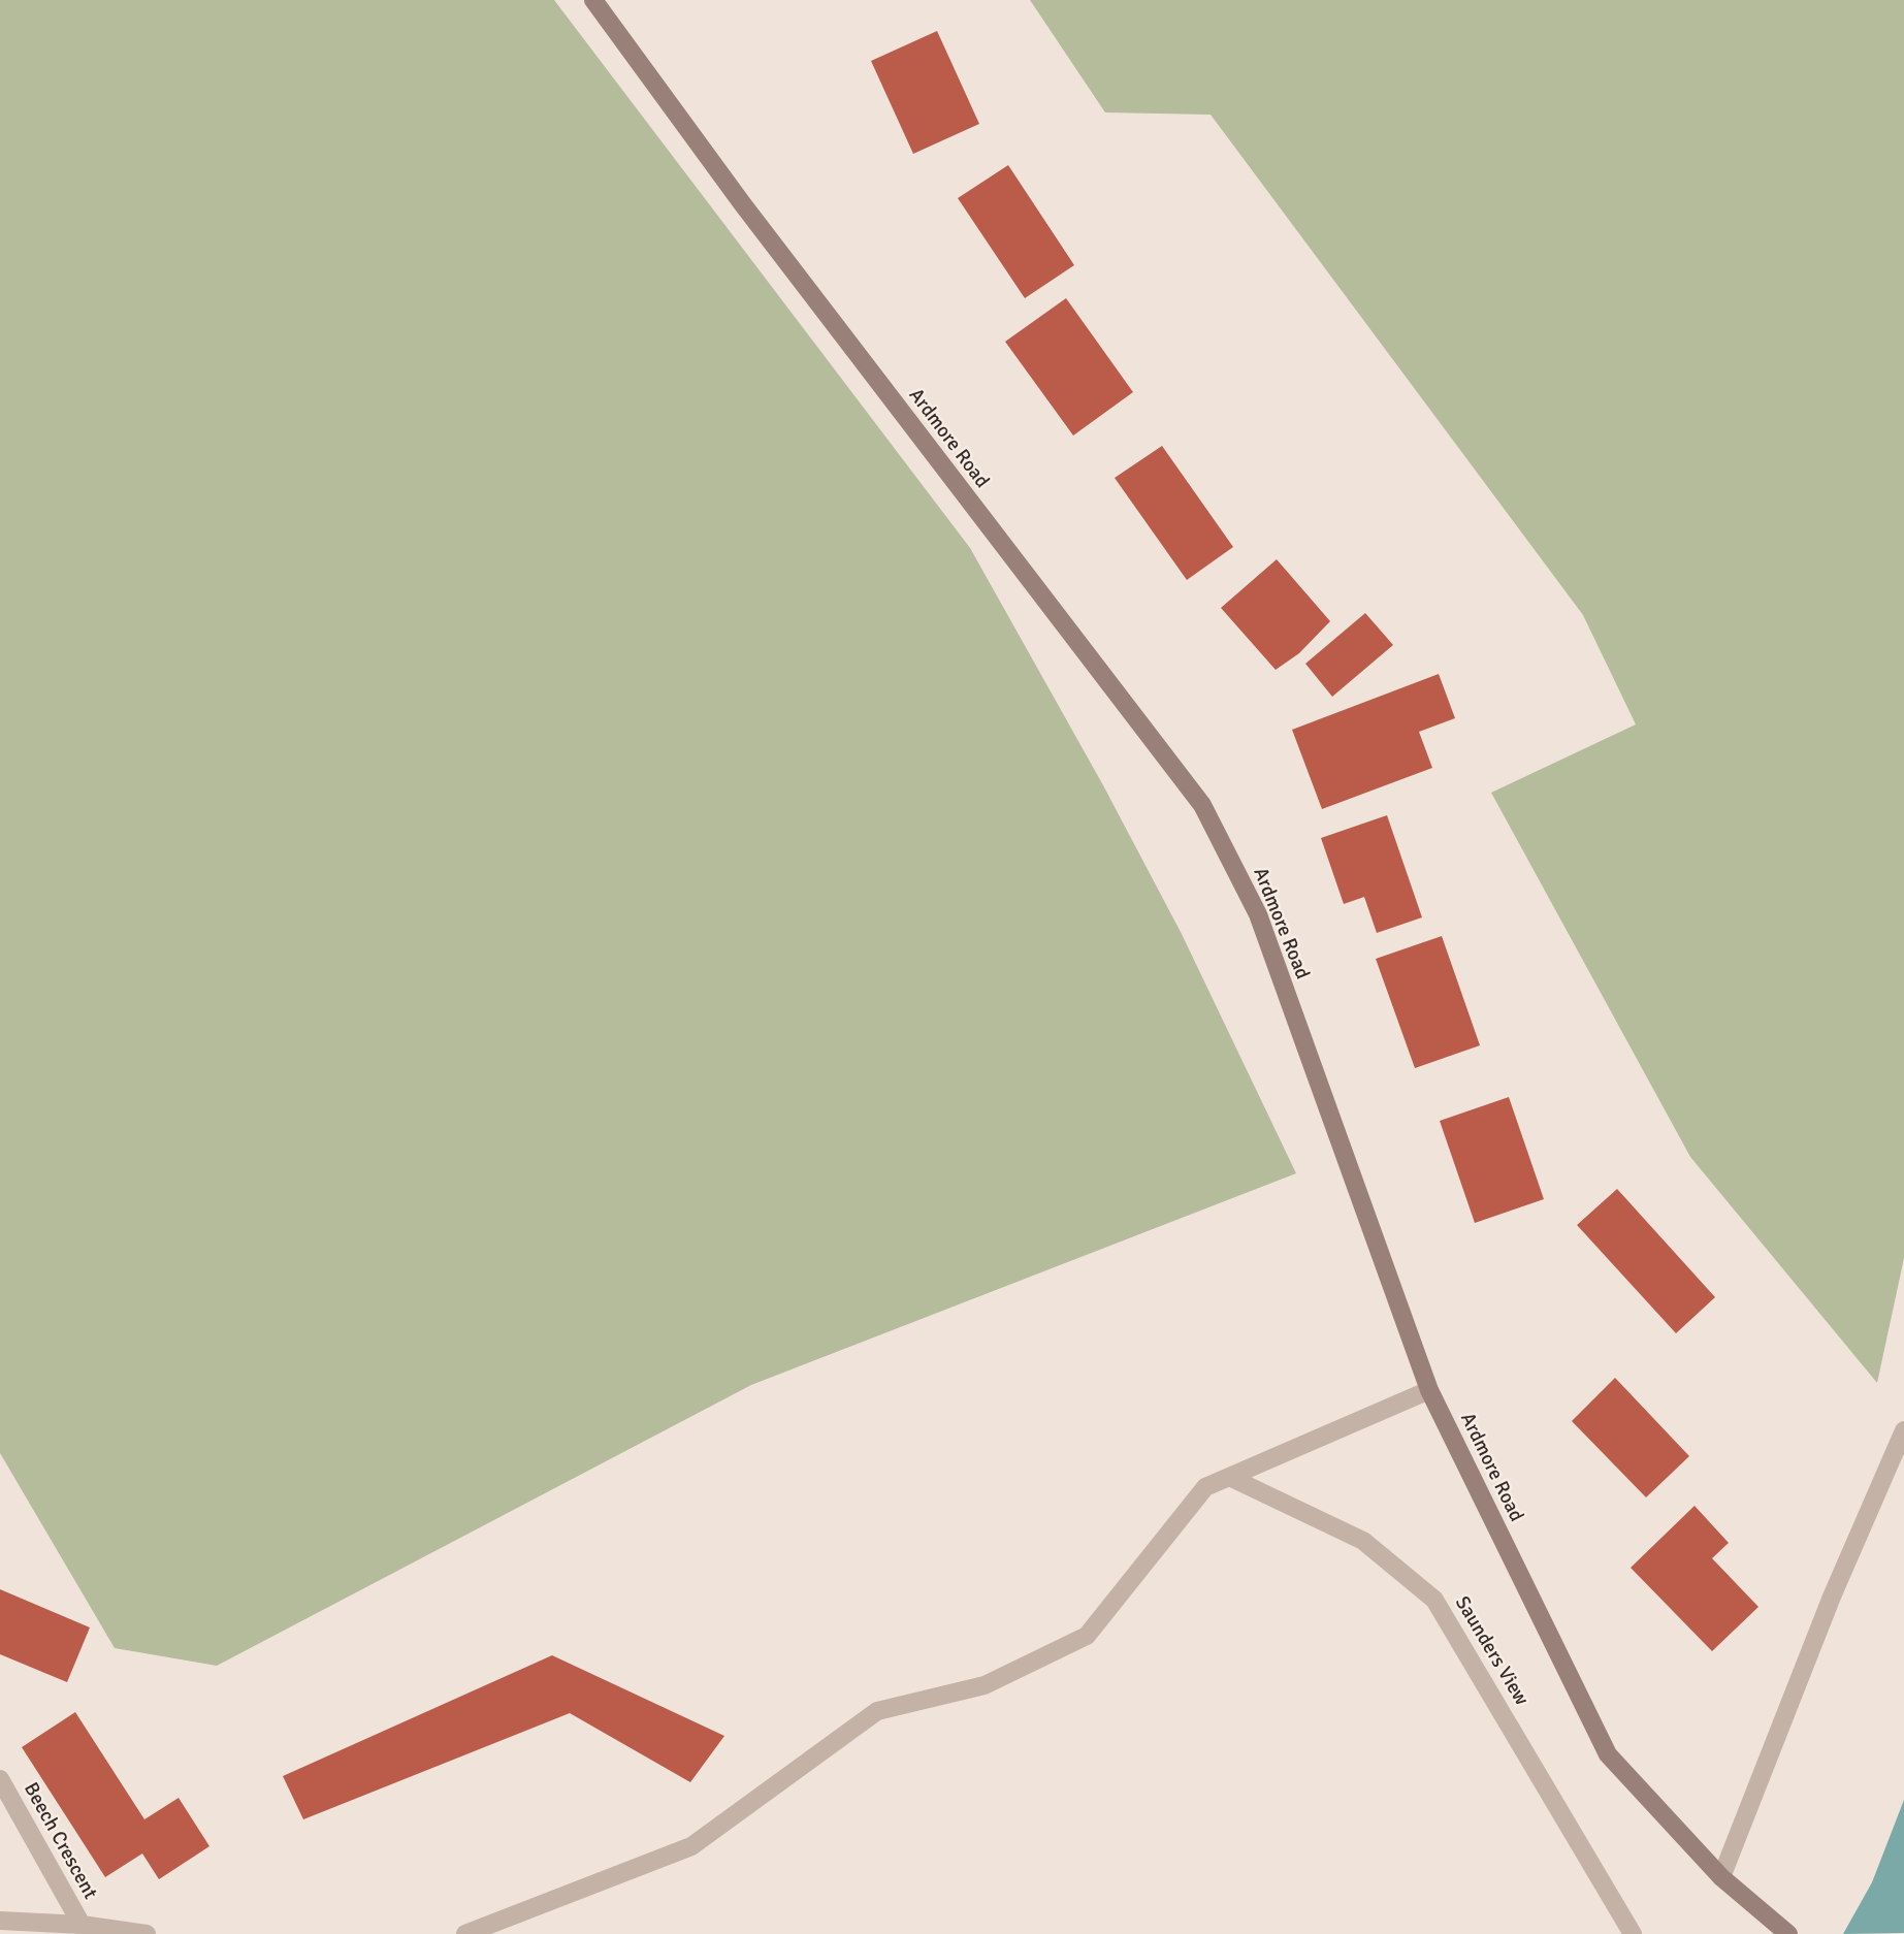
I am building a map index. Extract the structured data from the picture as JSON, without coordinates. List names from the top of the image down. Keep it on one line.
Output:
{"streets":{"street":["Ardmore Road","Saunders View","Beech Crescent"]}}
